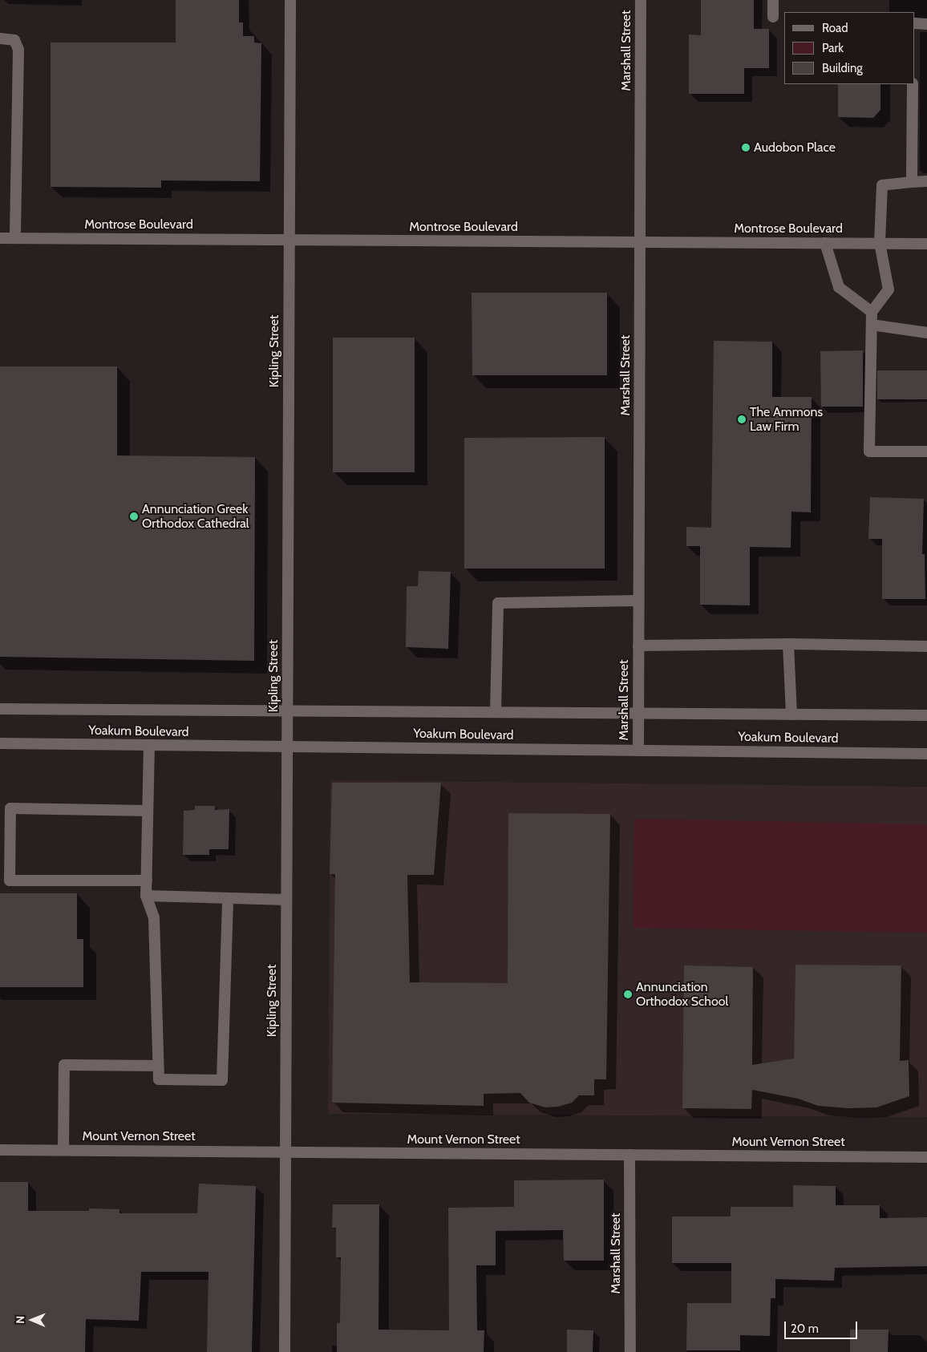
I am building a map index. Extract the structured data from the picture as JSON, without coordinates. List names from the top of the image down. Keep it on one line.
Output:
{"streets":{"street":["Marshall Street","Montrose Boulevard","Kipling Street","Yoakum Boulevard","Mount Vernon Street"]},"crossings":[["Marshall Street","Montrose Boulevard"],["Marshall Street","Yoakum Boulevard"],["Marshall Street","Mount Vernon Street"],["Montrose Boulevard","Kipling Street"],["Kipling Street","Yoakum Boulevard"],["Kipling Street","Mount Vernon Street"]],"places":["Audobon Place","The Ammons Law Firm","Annunciation Greek Orthodox Cathedral","Annunciation Orthodox School"],"legend":["Road","Park","Building"],"scale_bar":"20 m","north":"left"}
